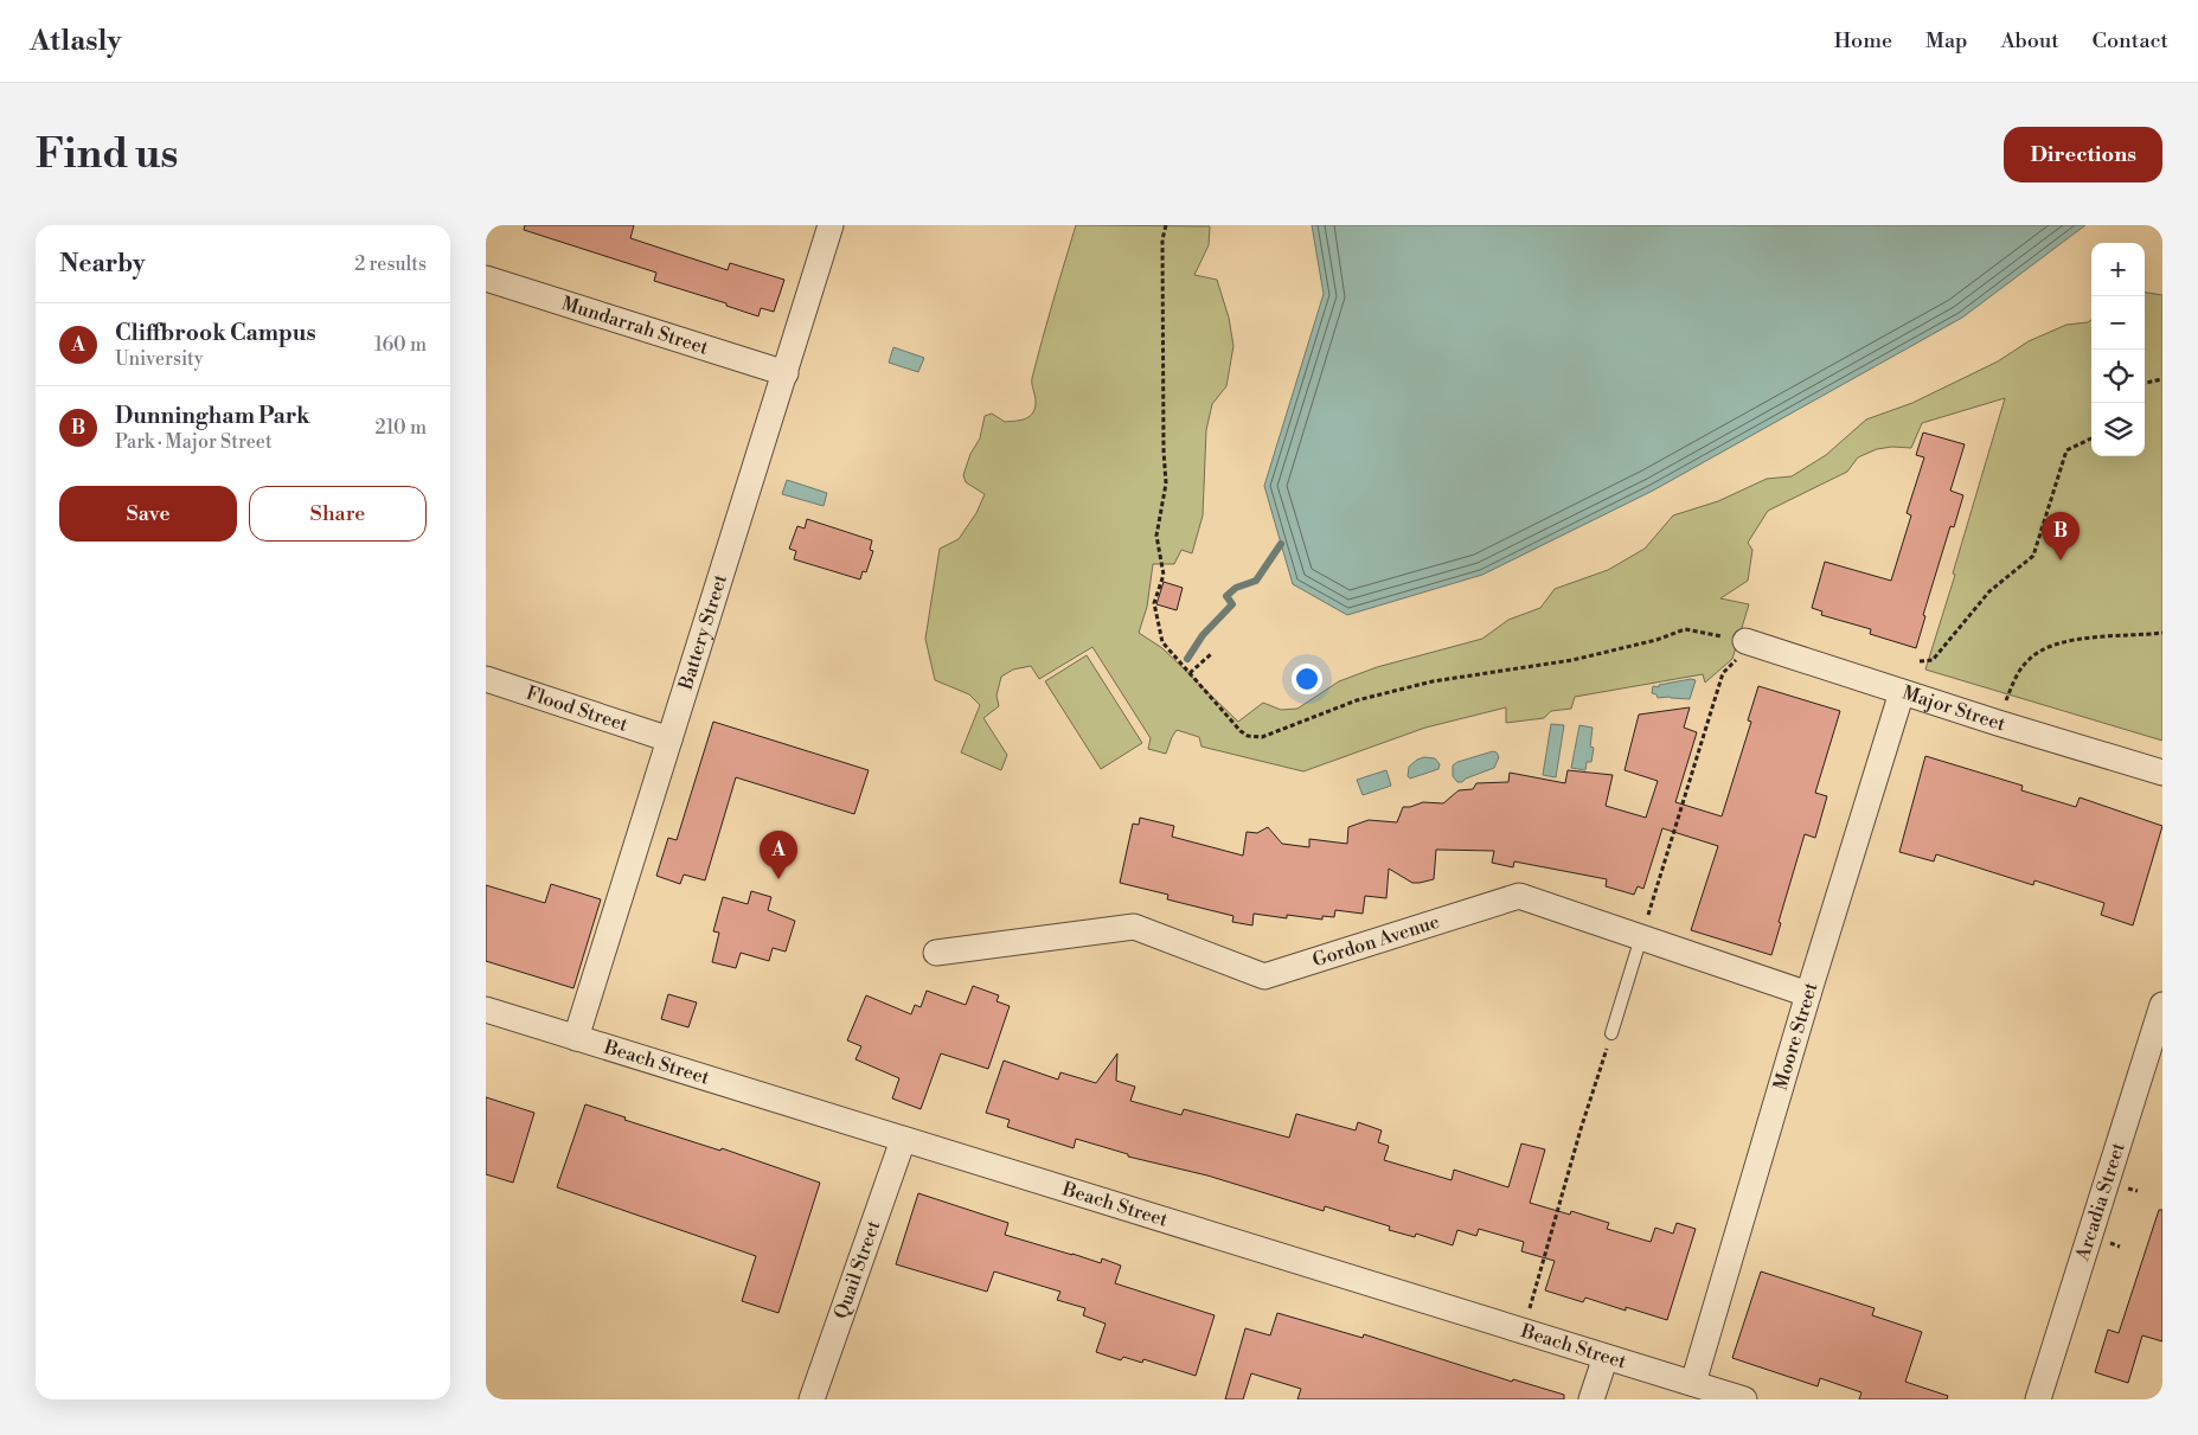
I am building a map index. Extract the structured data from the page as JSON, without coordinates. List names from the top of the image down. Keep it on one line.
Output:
{"streets":{"street":["Mundarrah Street","Battery Street","Major Street","Flood Street","Gordon Avenue","Moore Street","Beach Street","Arcadia Street","Quail Street"]},"crossings":[["Mundarrah Street","Battery Street"],["Battery Street","Flood Street"],["Battery Street","Beach Street"],["Major Street","Moore Street"],["Gordon Avenue","Moore Street"],["Moore Street","Beach Street"],["Beach Street","Quail Street"]],"page":{"header":"Atlasly","nav":["Home","Map","About","Contact"],"buttons":["Directions",["Save","Share"]],"title":"Find us","heading":["Nearby","2 results"],"map_buttons":["+","−"],"list":[{"mark":"A","name":"Cliffbrook Campus","note":"University","value":"160 m"},{"mark":"B","name":"Dunningham Park","note":"Park · Major Street","value":"210 m"}],"pins":["B","A"]}}
